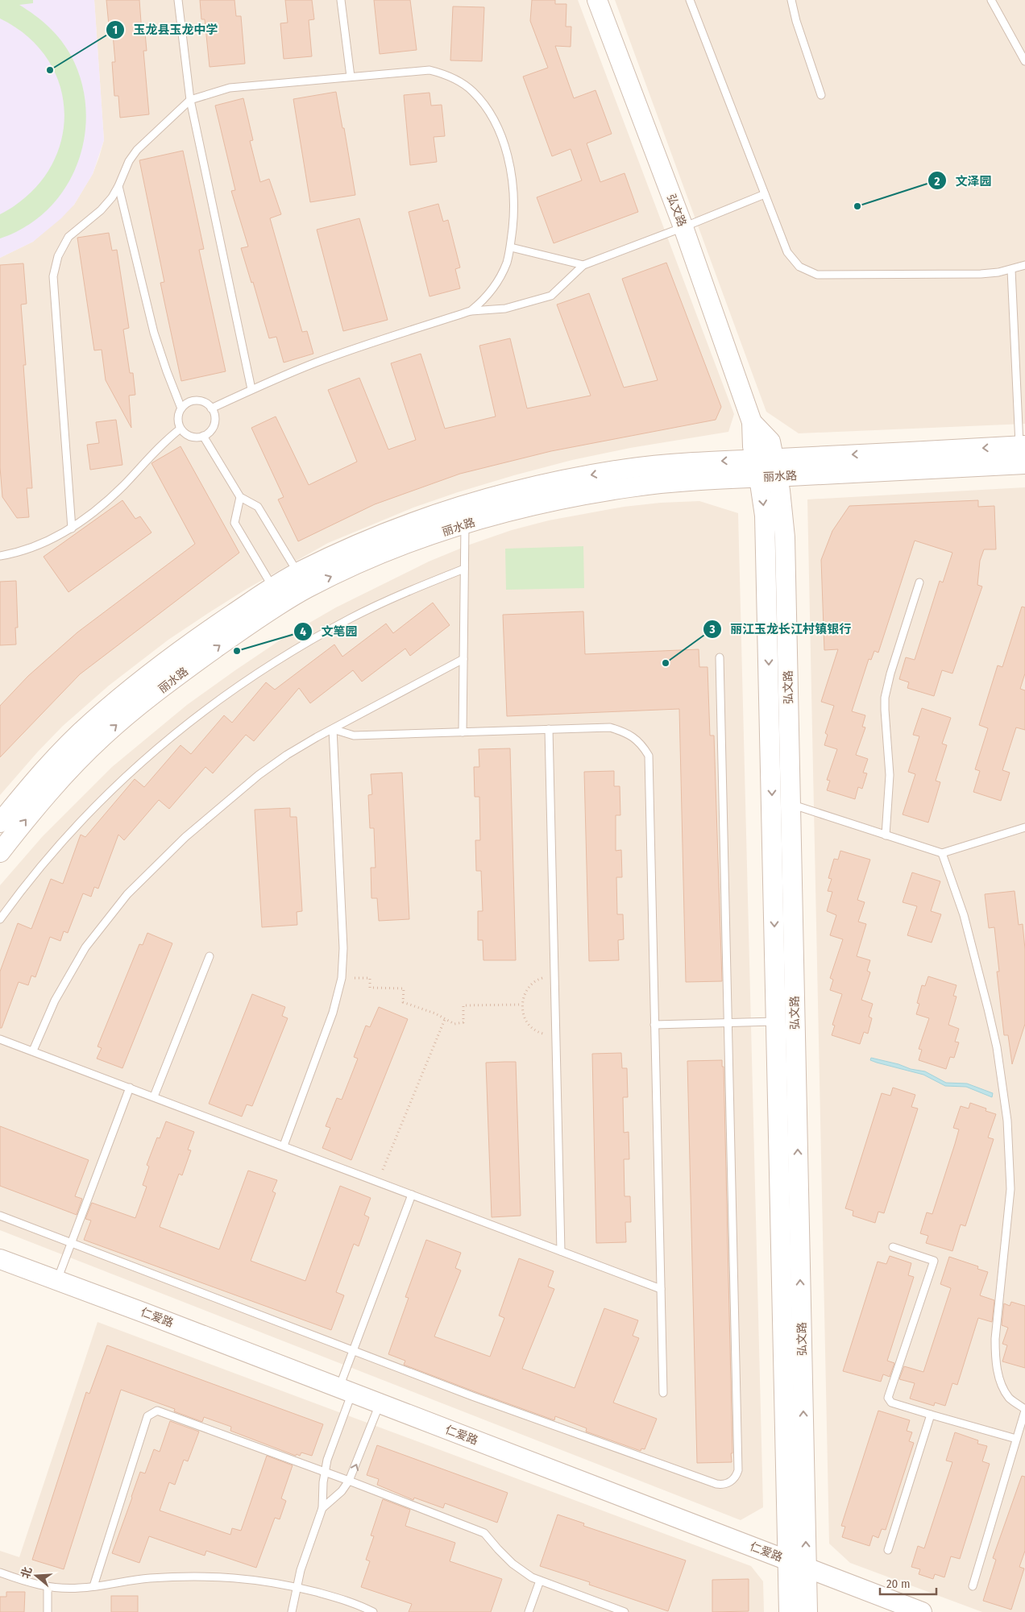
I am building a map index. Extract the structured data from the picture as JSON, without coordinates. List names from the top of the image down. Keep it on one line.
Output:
{"streets":{"street":["弘文路","丽水路","仁爱路"]},"crossings":[["弘文路","丽水路"],["弘文路","仁爱路"]],"places":["玉龙县玉龙中学","文泽园","文笔园","丽江玉龙长江村镇银行"],"scale_bar":"20 m","north":"left"}
